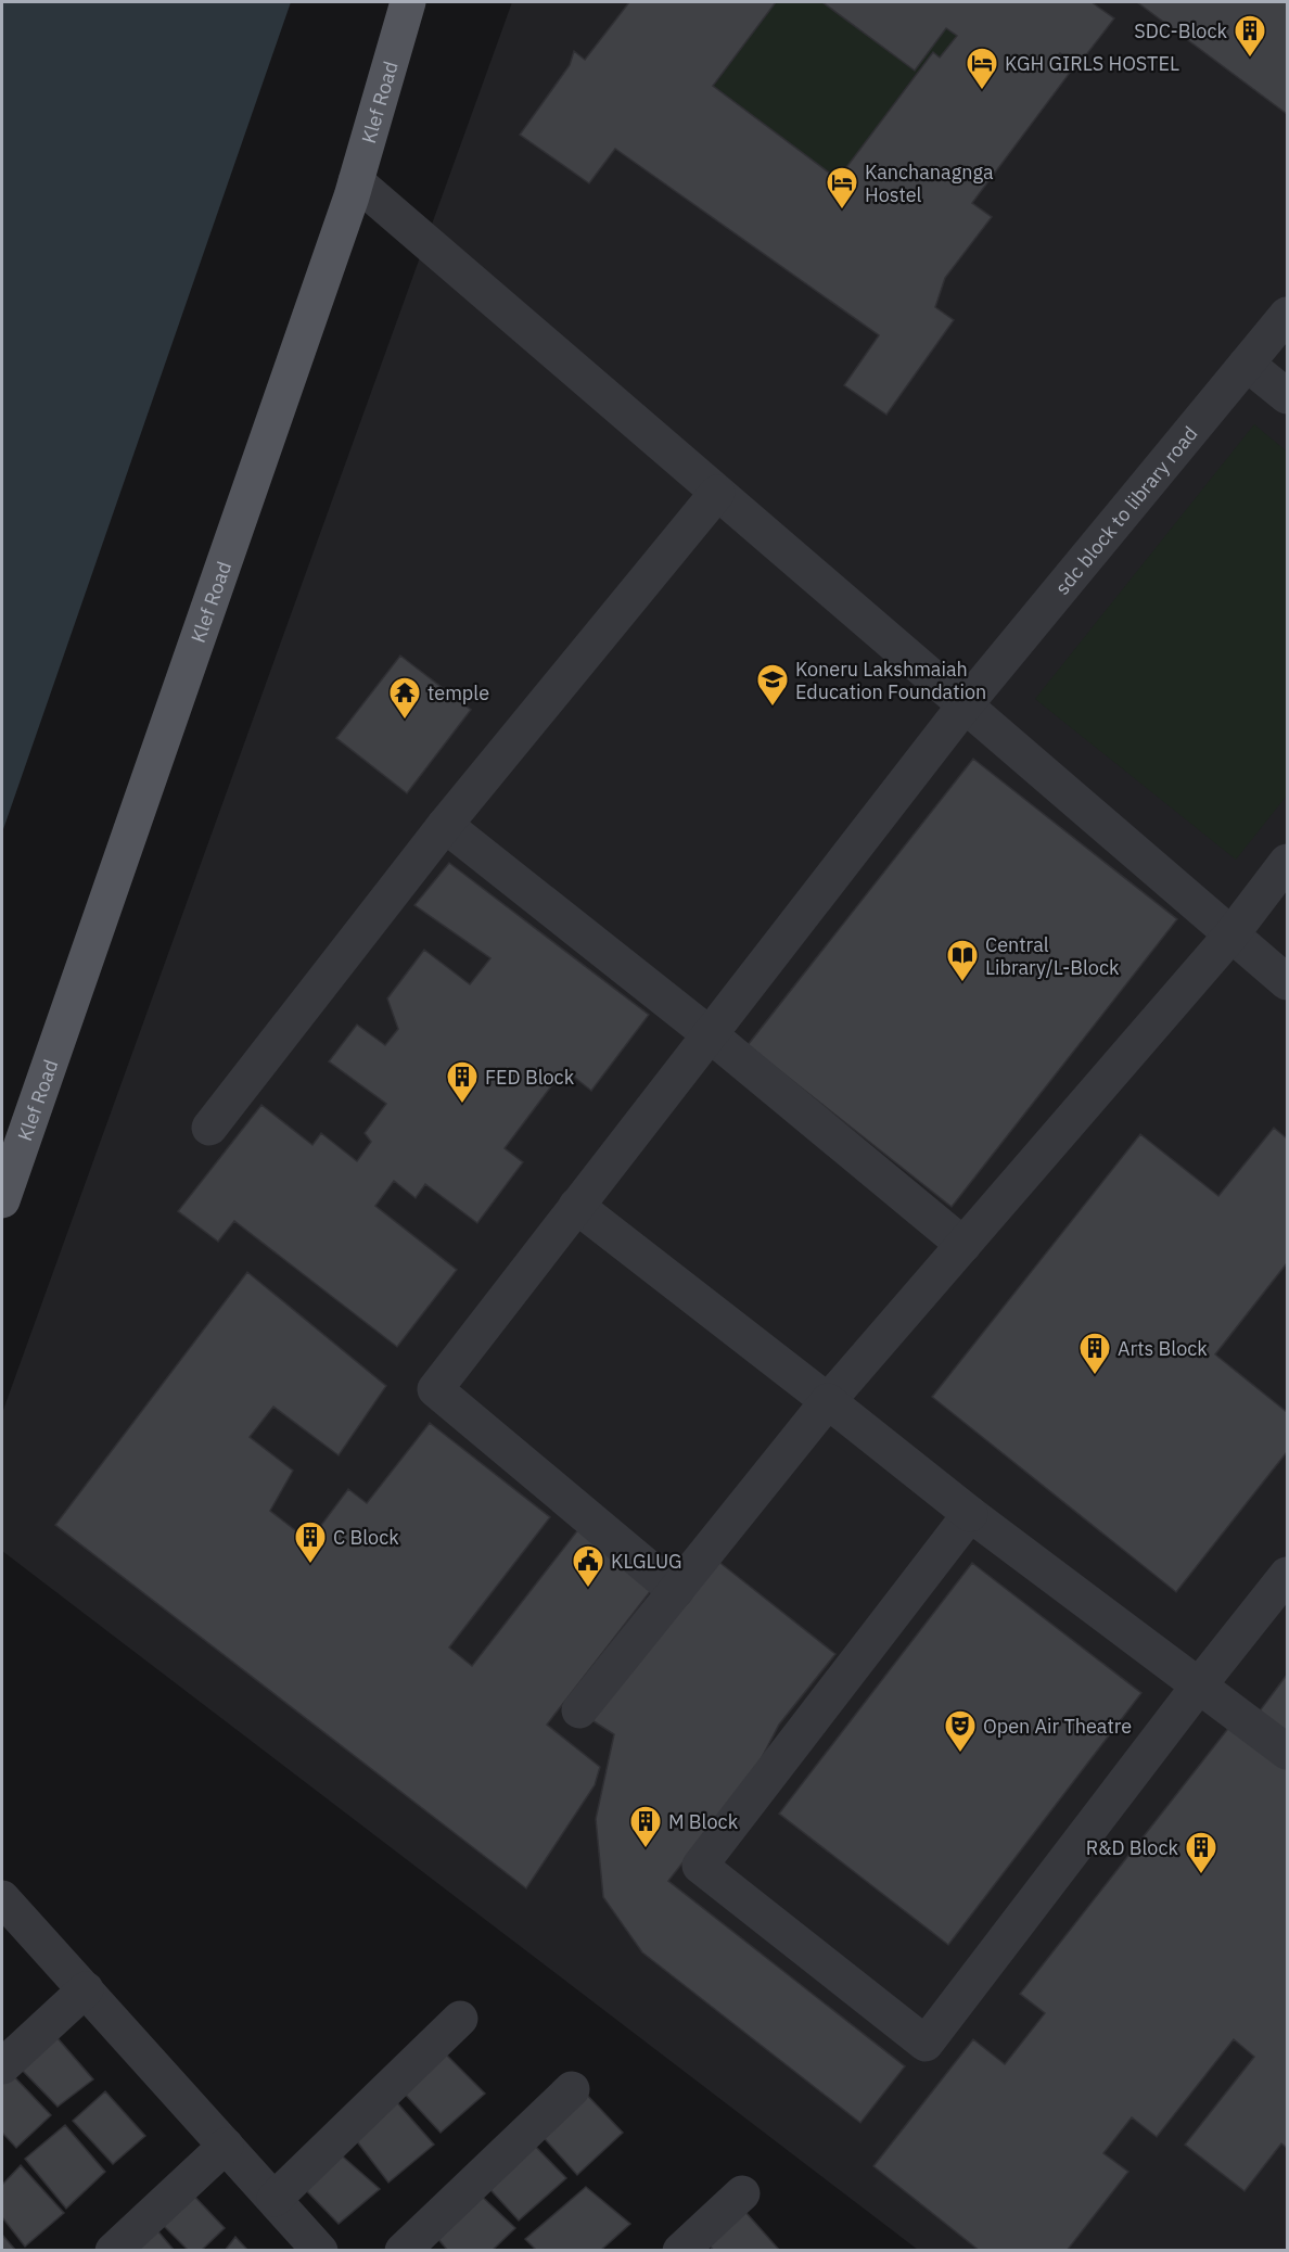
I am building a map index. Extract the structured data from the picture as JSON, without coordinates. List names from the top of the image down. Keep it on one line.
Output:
{"streets":{"main road":["Klef Road"],"street":["sdc block to library road"]},"places":{"building":["SDC-Block","FED Block","Arts Block","C Block","M Block","R&D Block"],"hotel":["KGH GIRLS HOSTEL","Kanchanagnga Hostel"],"school or university":["Koneru Lakshmaiah Education Foundation"],"temple":["temple"],"library":["Central Library/L-Block"],"public building":["KLGLUG"],"theatre":["Open Air Theatre"]}}
